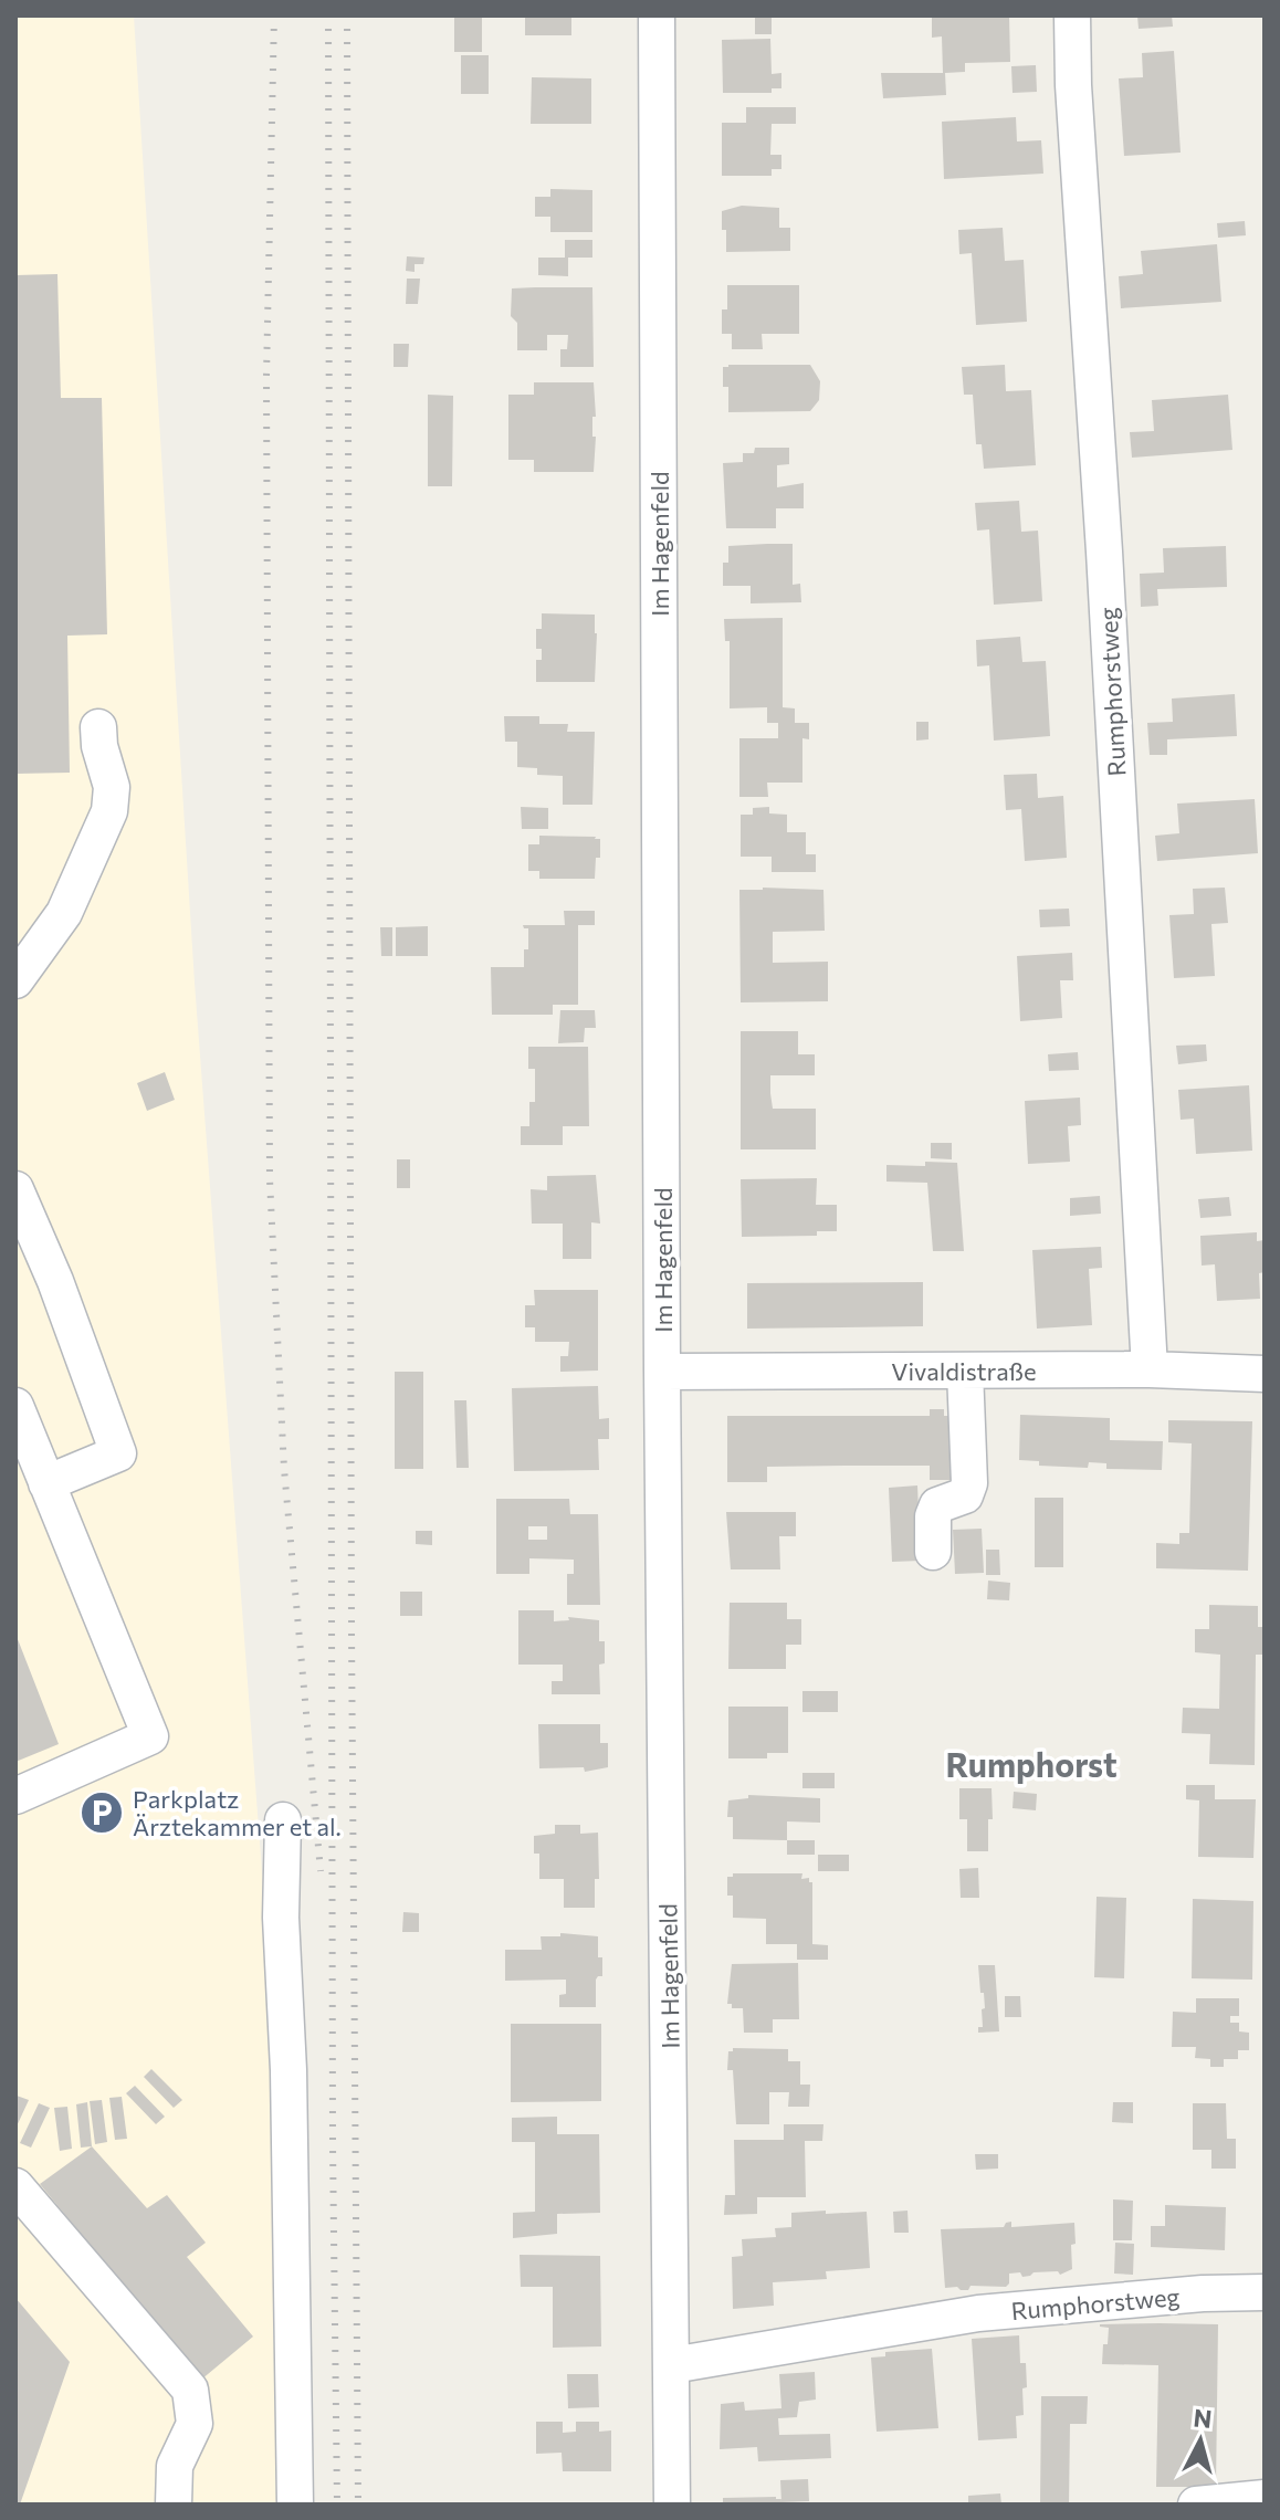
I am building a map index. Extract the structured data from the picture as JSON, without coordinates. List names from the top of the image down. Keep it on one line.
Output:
{"streets":{"street":["Im Hagenfeld","Rumphorstweg","Vivaldistraße"]},"crossings":[["Im Hagenfeld","Rumphorstweg"],["Im Hagenfeld","Vivaldistraße"],["Rumphorstweg","Vivaldistraße"]],"districts":["Rumphorst"],"places":{"parking":["Parkplatz Ärztekammer et al."]},"north":"top"}
